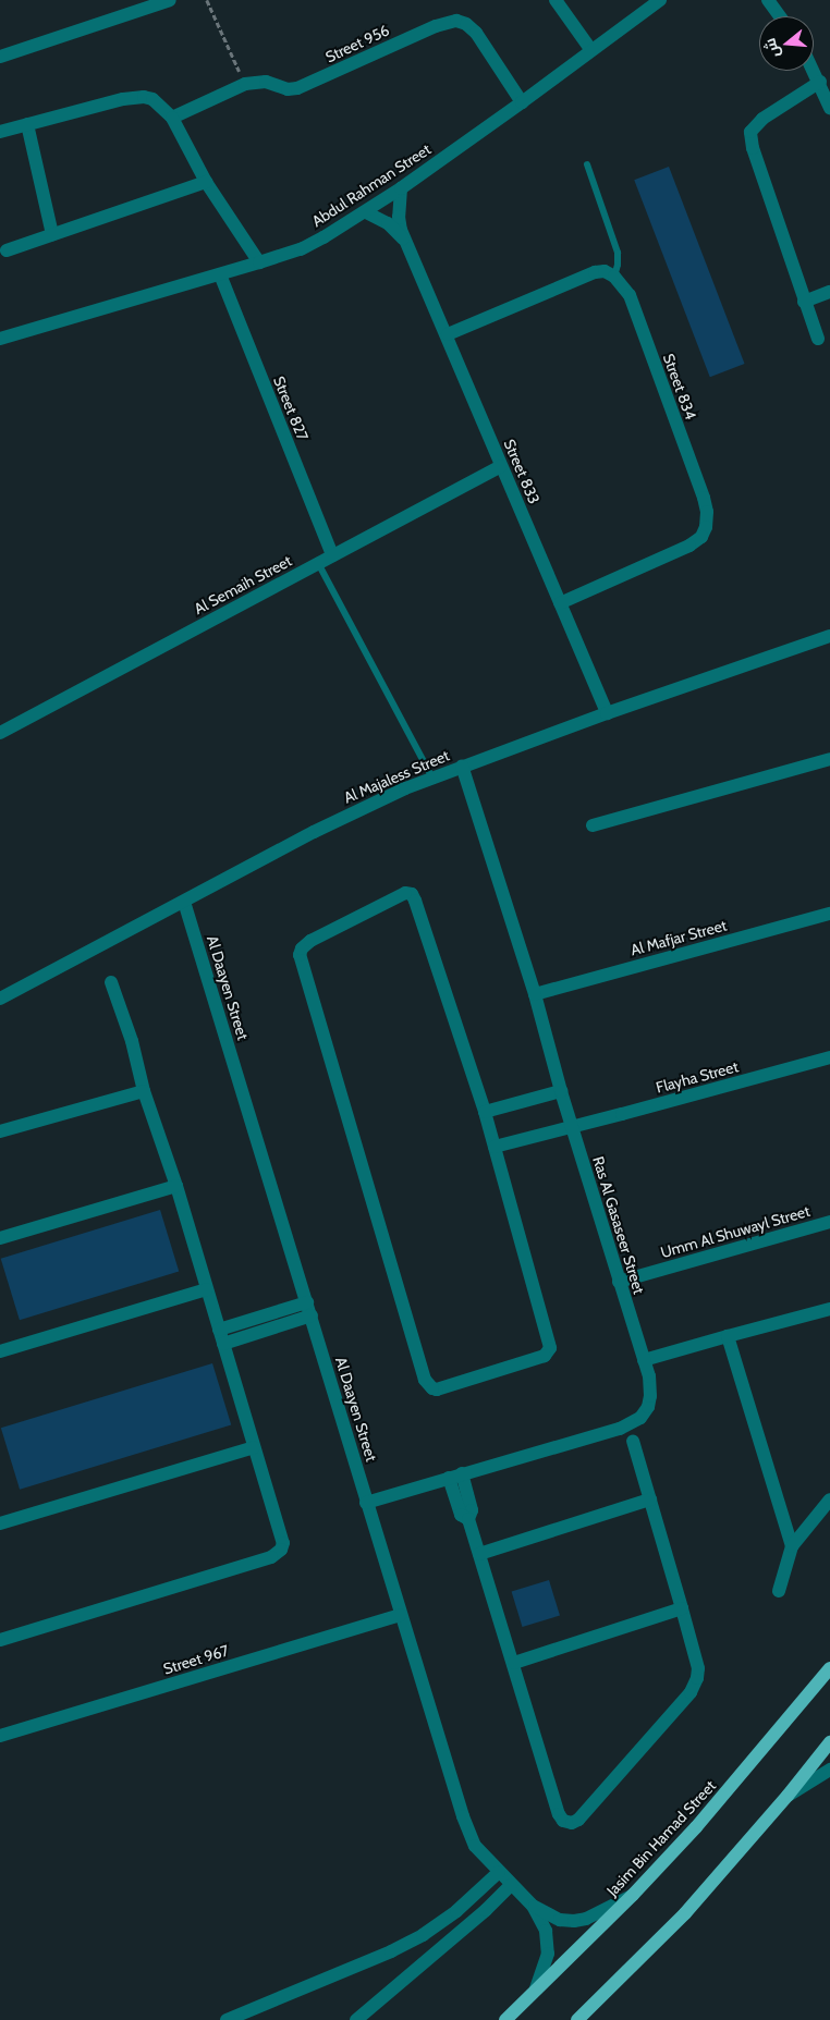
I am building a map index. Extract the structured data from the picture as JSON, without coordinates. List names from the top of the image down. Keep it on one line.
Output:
{"streets":{"main road":["Jasim Bin Hamad Street"],"street":["Street 956","Abdul Rahman Street","Street 834","Street 827","Street 833","Al Semaih Street","Al Majaless Street","Al Mafjar Street","Al Daayen Street","Flayha Street","Ras Al Gasaseer Street","Umm Al Shuwayl Street","Street 967"]},"crossings":[["Street 956","Abdul Rahman Street"],["Abdul Rahman Street","Street 827"],["Abdul Rahman Street","Street 833"],["Street 834","Street 833"],["Street 827","Al Semaih Street"],["Street 833","Al Semaih Street"],["Street 833","Al Majaless Street"],["Al Majaless Street","Al Daayen Street"],["Al Majaless Street","Ras Al Gasaseer Street"],["Al Mafjar Street","Ras Al Gasaseer Street"],["Al Daayen Street","Ras Al Gasaseer Street"],["Al Daayen Street","Street 967"],["Al Daayen Street","Jasim Bin Hamad Street"],["Flayha Street","Ras Al Gasaseer Street"],["Ras Al Gasaseer Street","Umm Al Shuwayl Street"]],"north":"left"}
